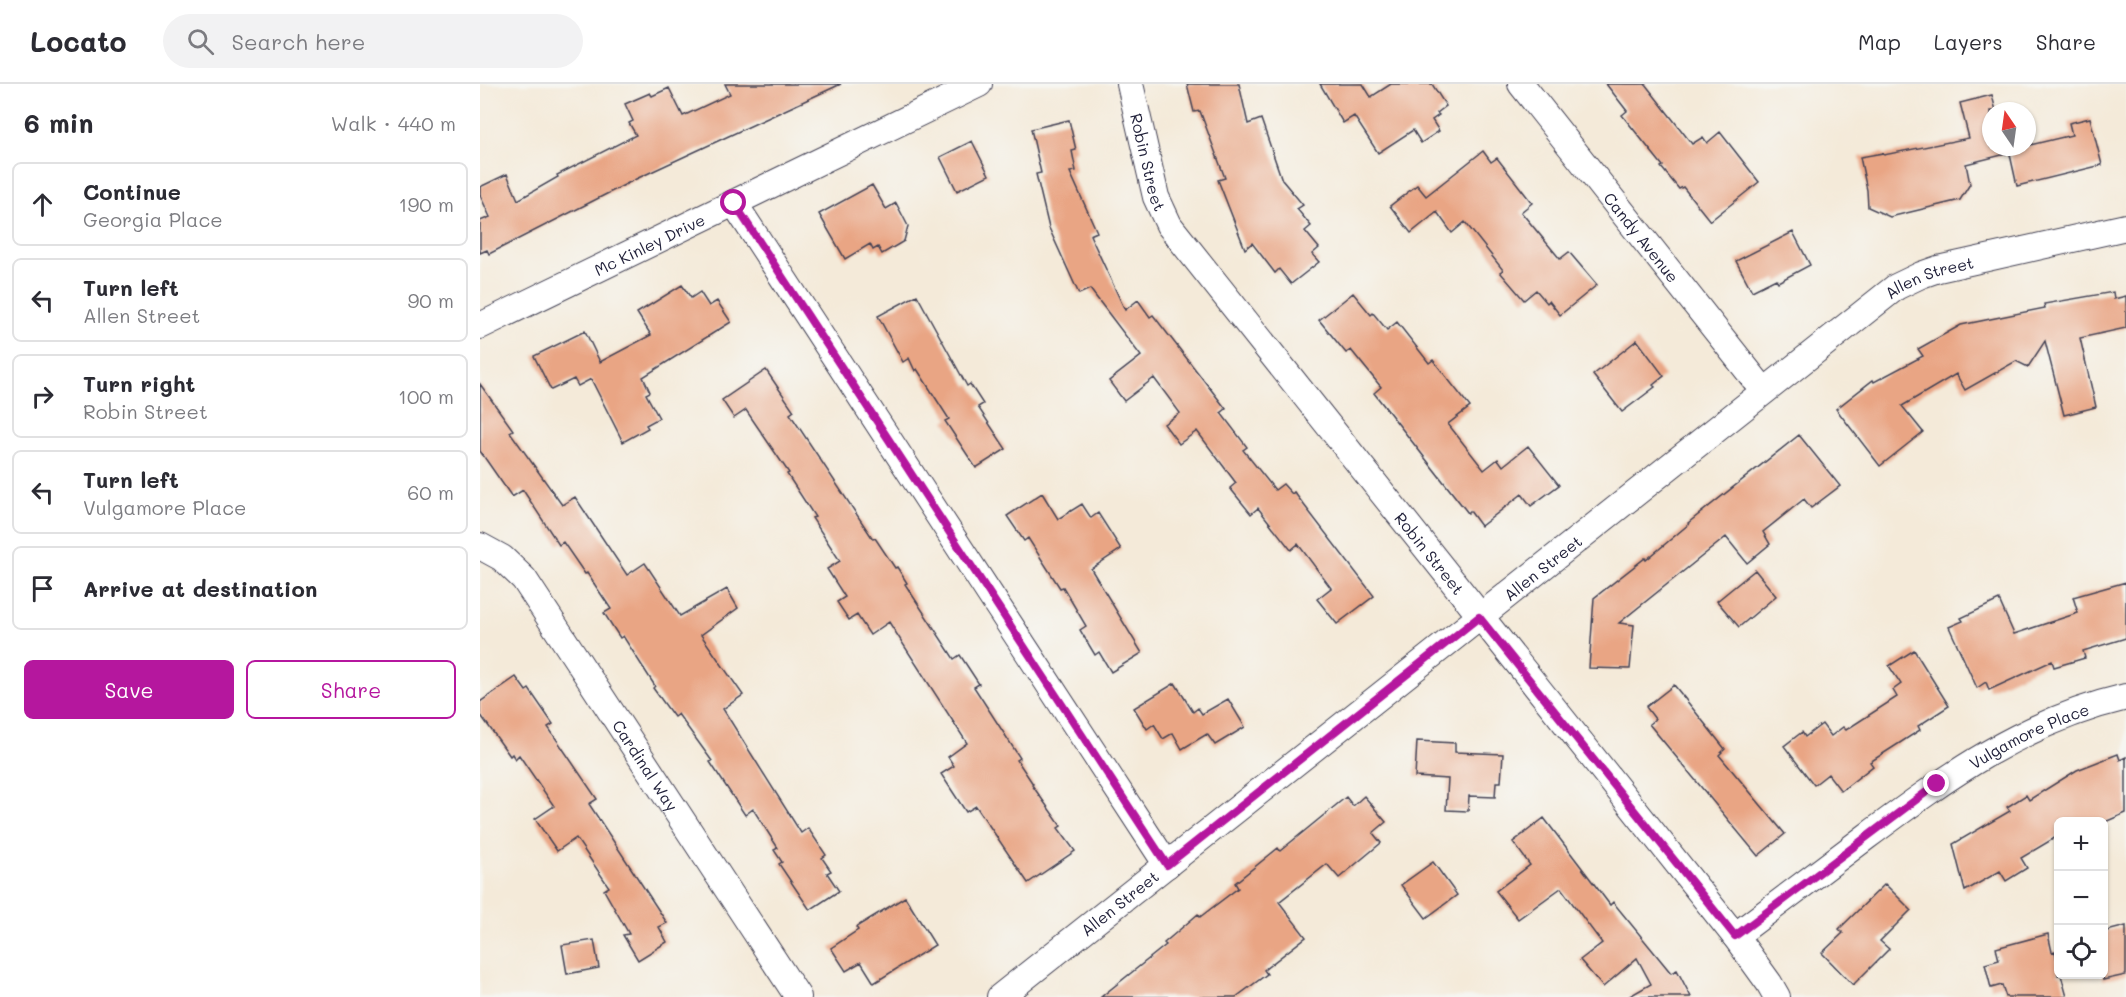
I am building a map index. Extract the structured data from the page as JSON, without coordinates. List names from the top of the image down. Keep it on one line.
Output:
{"streets":{"street":["Robin Street","Candy Avenue","Mc Kinley Drive","Allen Street","Vulgamore Place","Cardinal Way"]},"crossings":[["Robin Street","Allen Street"],["Robin Street","Vulgamore Place"],["Candy Avenue","Allen Street"]],"north":"top","page":{"header":"Locato","search":"Search here","nav":["Map","Layers","Share"],"heading":["6 min","Walk · 440 m"],"list":[["Continue","Georgia Place","190 m"],["Turn left","Allen Street","90 m"],["Turn right","Robin Street","100 m"],["Turn left","Vulgamore Place","60 m"],"Arrive at destination"],"buttons":["Save","Share"],"map_buttons":["+","−"]}}
